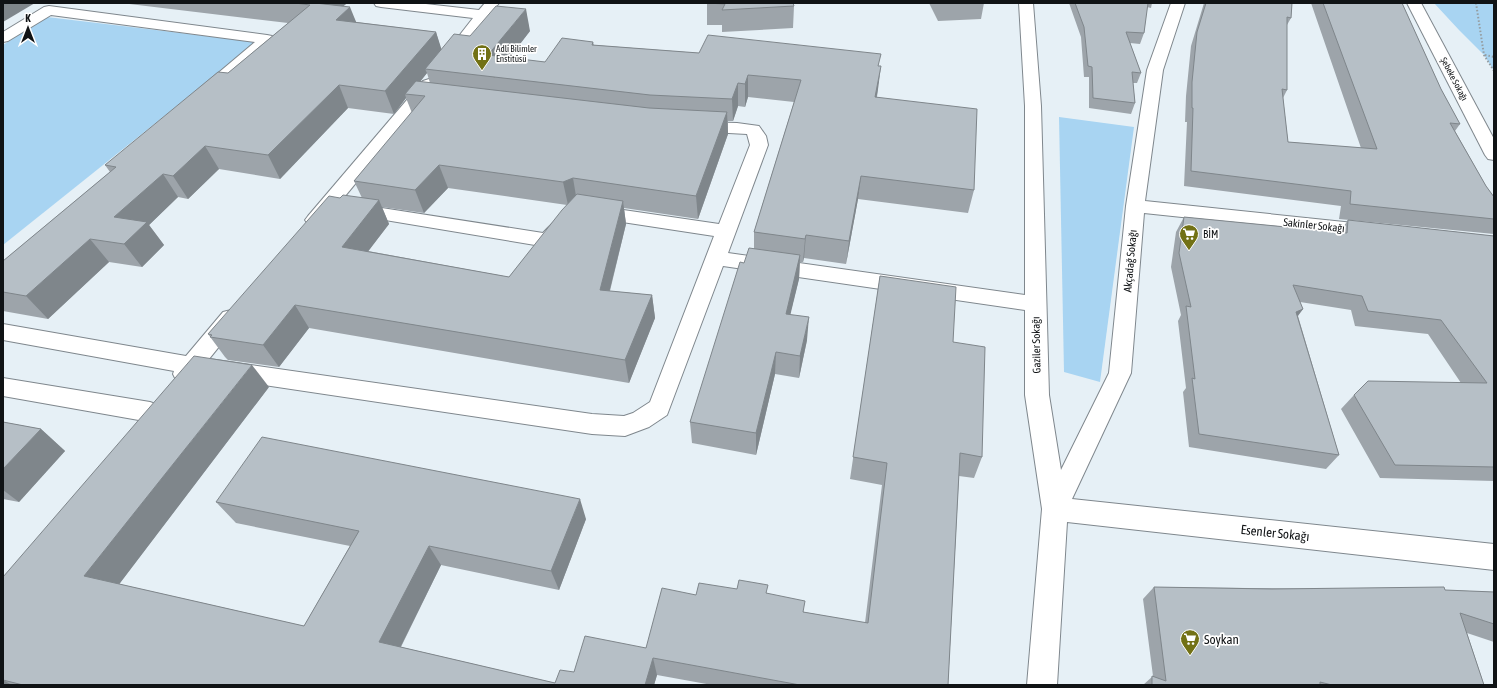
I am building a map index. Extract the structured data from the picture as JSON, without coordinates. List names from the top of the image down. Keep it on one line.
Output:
{"streets":{"street":["Şebeke Sokağı","Sakinler Sokağı","Akçadağ Sokağı","Gaziler Sokağı","Esenler Sokağı"]},"crossings":[["Sakinler Sokağı","Akçadağ Sokağı"],["Akçadağ Sokağı","Gaziler Sokağı"],["Akçadağ Sokağı","Esenler Sokağı"],["Gaziler Sokağı","Esenler Sokağı"]],"places":{"building":["Adli Bilimler Enstitüsü"],"supermarket":["BİM","Soykan"]},"north":"top"}
